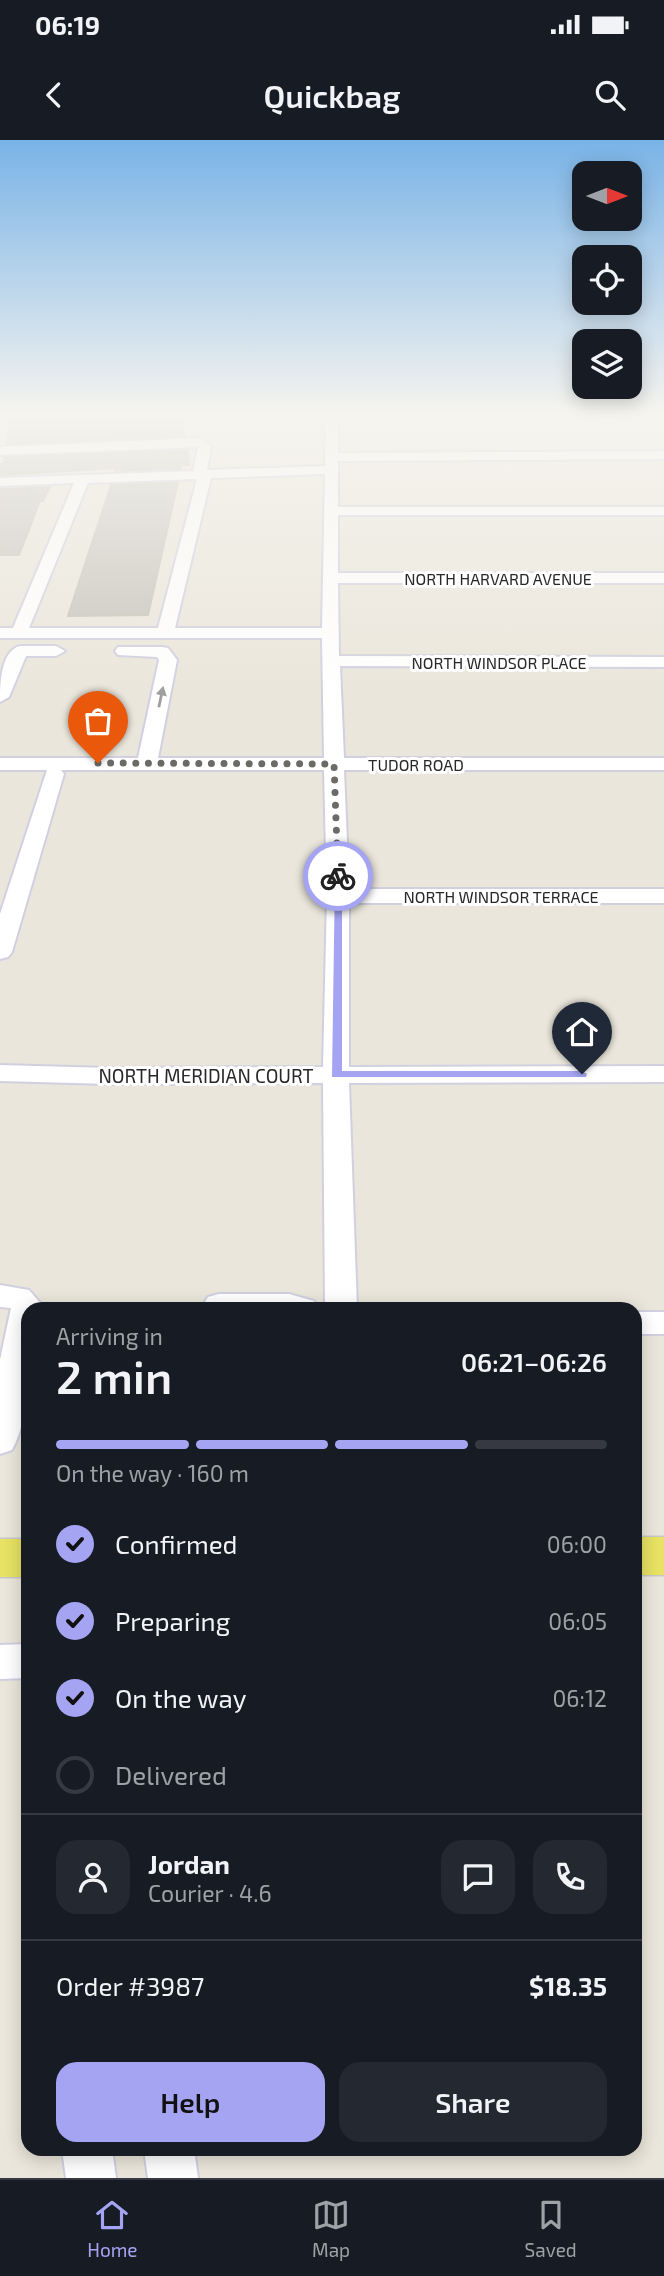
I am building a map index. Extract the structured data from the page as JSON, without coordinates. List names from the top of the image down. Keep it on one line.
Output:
{"streets":{"street":["NORTH HARVARD AVENUE","NORTH WINDSOR PLACE","TUDOR ROAD","NORTH WINDSOR TERRACE","NORTH MERIDIAN COURT"]},"north":"right","page":{"status":"06:19","header":"Quickbag","heading":["2 min","Arriving in","06:21–06:26"],"panel":["Jordan","Courier · 4.6","Order #3987","$18.35"],"bar":"On the way · 160 m","list":[["Confirmed","06:00"],["Preparing","06:05"],["On the way","06:12"],"Delivered"],"buttons":["Help","Share"],"tabs":["Home","Map","Saved"]}}
